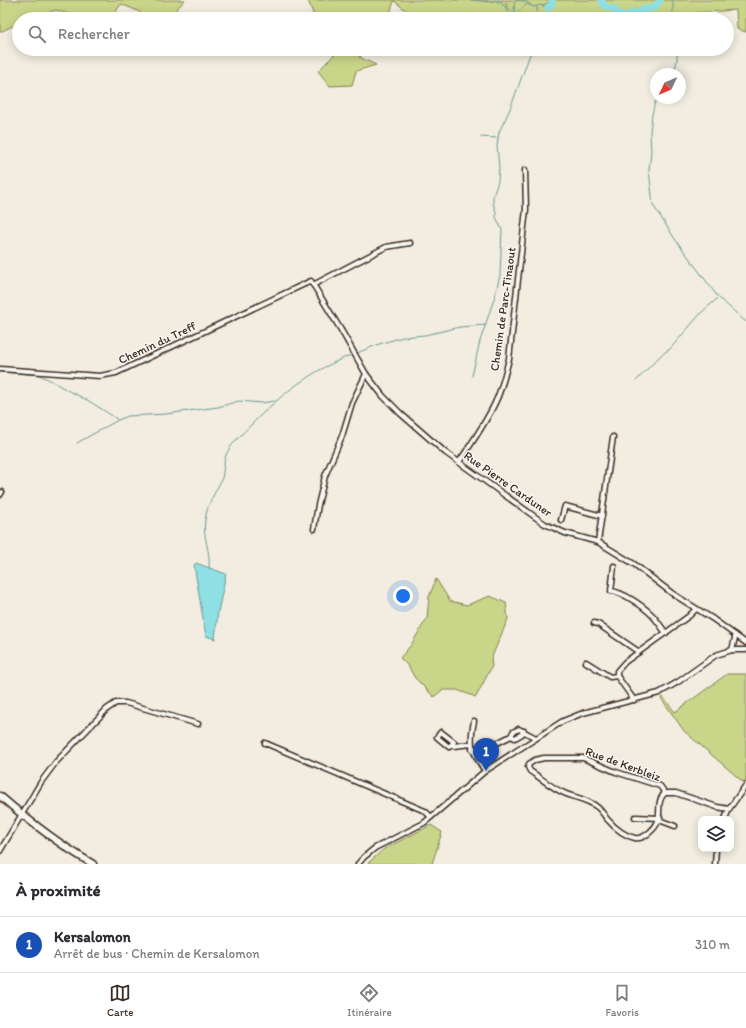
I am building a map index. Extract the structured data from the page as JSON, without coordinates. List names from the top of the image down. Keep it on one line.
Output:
{"streets":{"street":["Chemin de Parc-Tinaout","Chemin du Treff","Rue Pierre Carduner","Rue de Kerbleiz"]},"crossings":[["Chemin de Parc-Tinaout","Rue Pierre Carduner"],["Chemin du Treff","Rue Pierre Carduner"]],"north":"bottom left","page":{"search":"Rechercher","pins":"1","heading":"À proximité","list":[{"mark":"1","name":"Kersalomon","note":"Arrêt de bus · Chemin de Kersalomon","value":"310 m"}],"nav":["Carte","Itinéraire","Favoris"]}}
